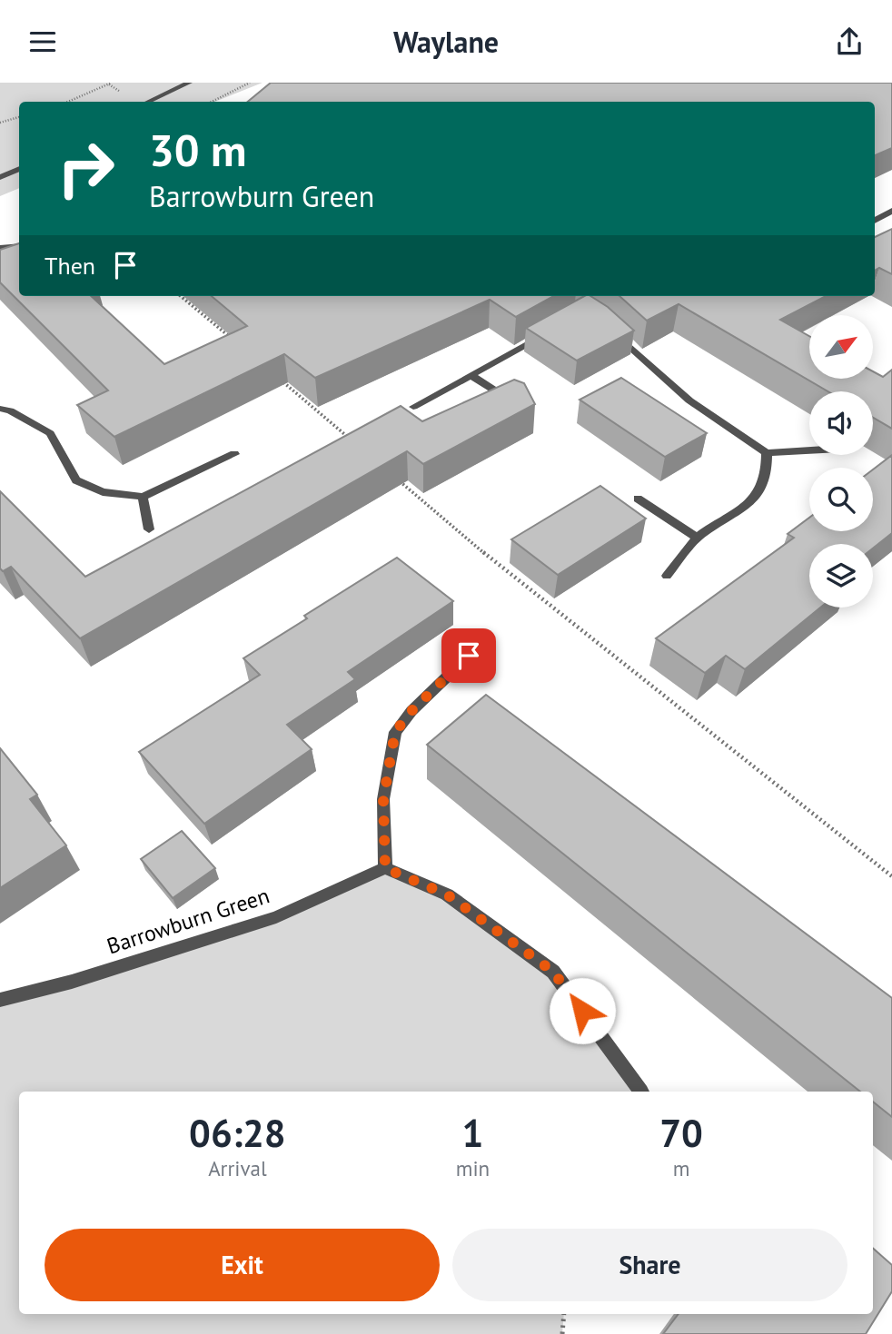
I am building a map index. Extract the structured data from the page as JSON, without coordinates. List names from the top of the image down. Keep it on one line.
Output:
{"streets":{"street":["Barrowburn Green"]},"north":"top right","page":{"header":"Waylane","turn":["30 m","Barrowburn Green"],"then":"Then","eta":["06:28","Arrival","1","min","70","m"],"buttons":["Exit","Share"]}}
